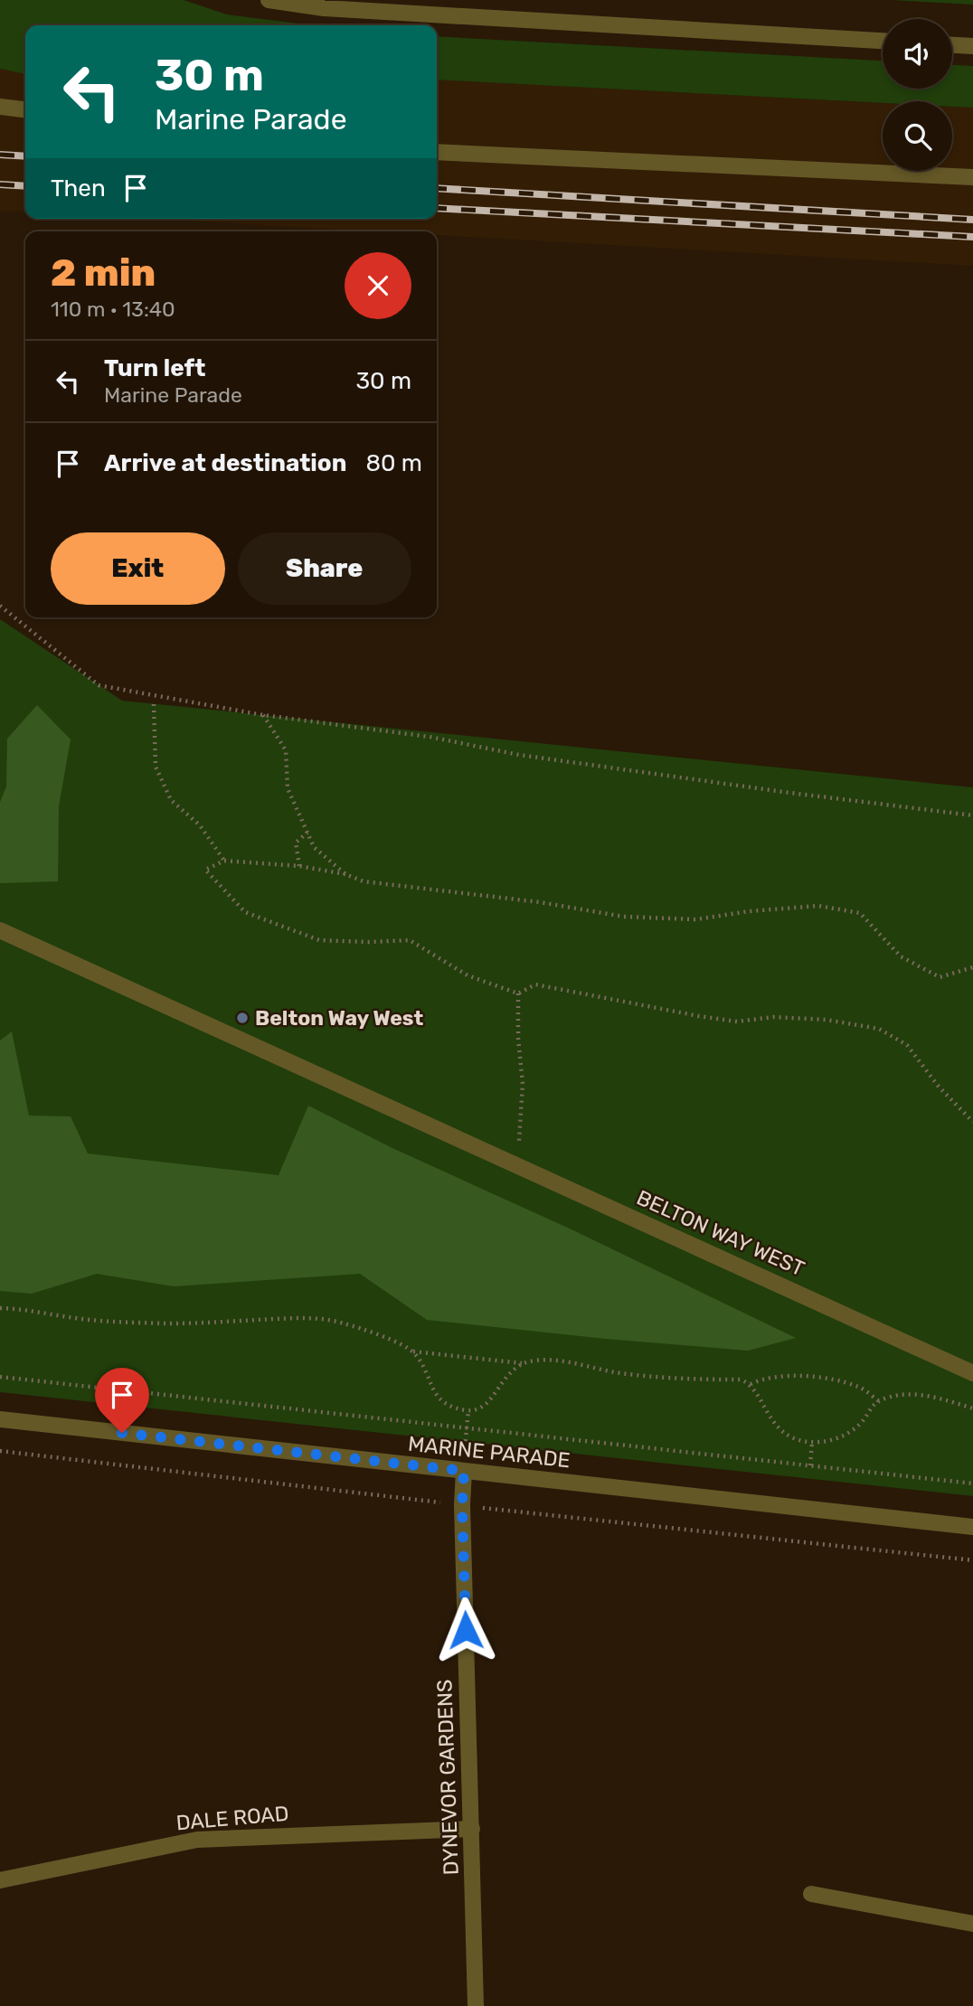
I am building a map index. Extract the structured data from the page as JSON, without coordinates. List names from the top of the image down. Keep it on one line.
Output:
{"streets":{"street":["BELTON WAY WEST","MARINE PARADE","DYNEVOR GARDENS","DALE ROAD"]},"crossings":[["MARINE PARADE","DYNEVOR GARDENS"],["DYNEVOR GARDENS","DALE ROAD"]],"places":["Belton Way West"],"page":{"turn":["30 m","Marine Parade"],"then":"Then","heading":["2 min","110 m · 13:40"],"list":[{"name":"Turn left","note":"Marine Parade","value":"30 m"},{"name":"Arrive at destination","value":"80 m"}],"buttons":["Exit","Share"]}}
